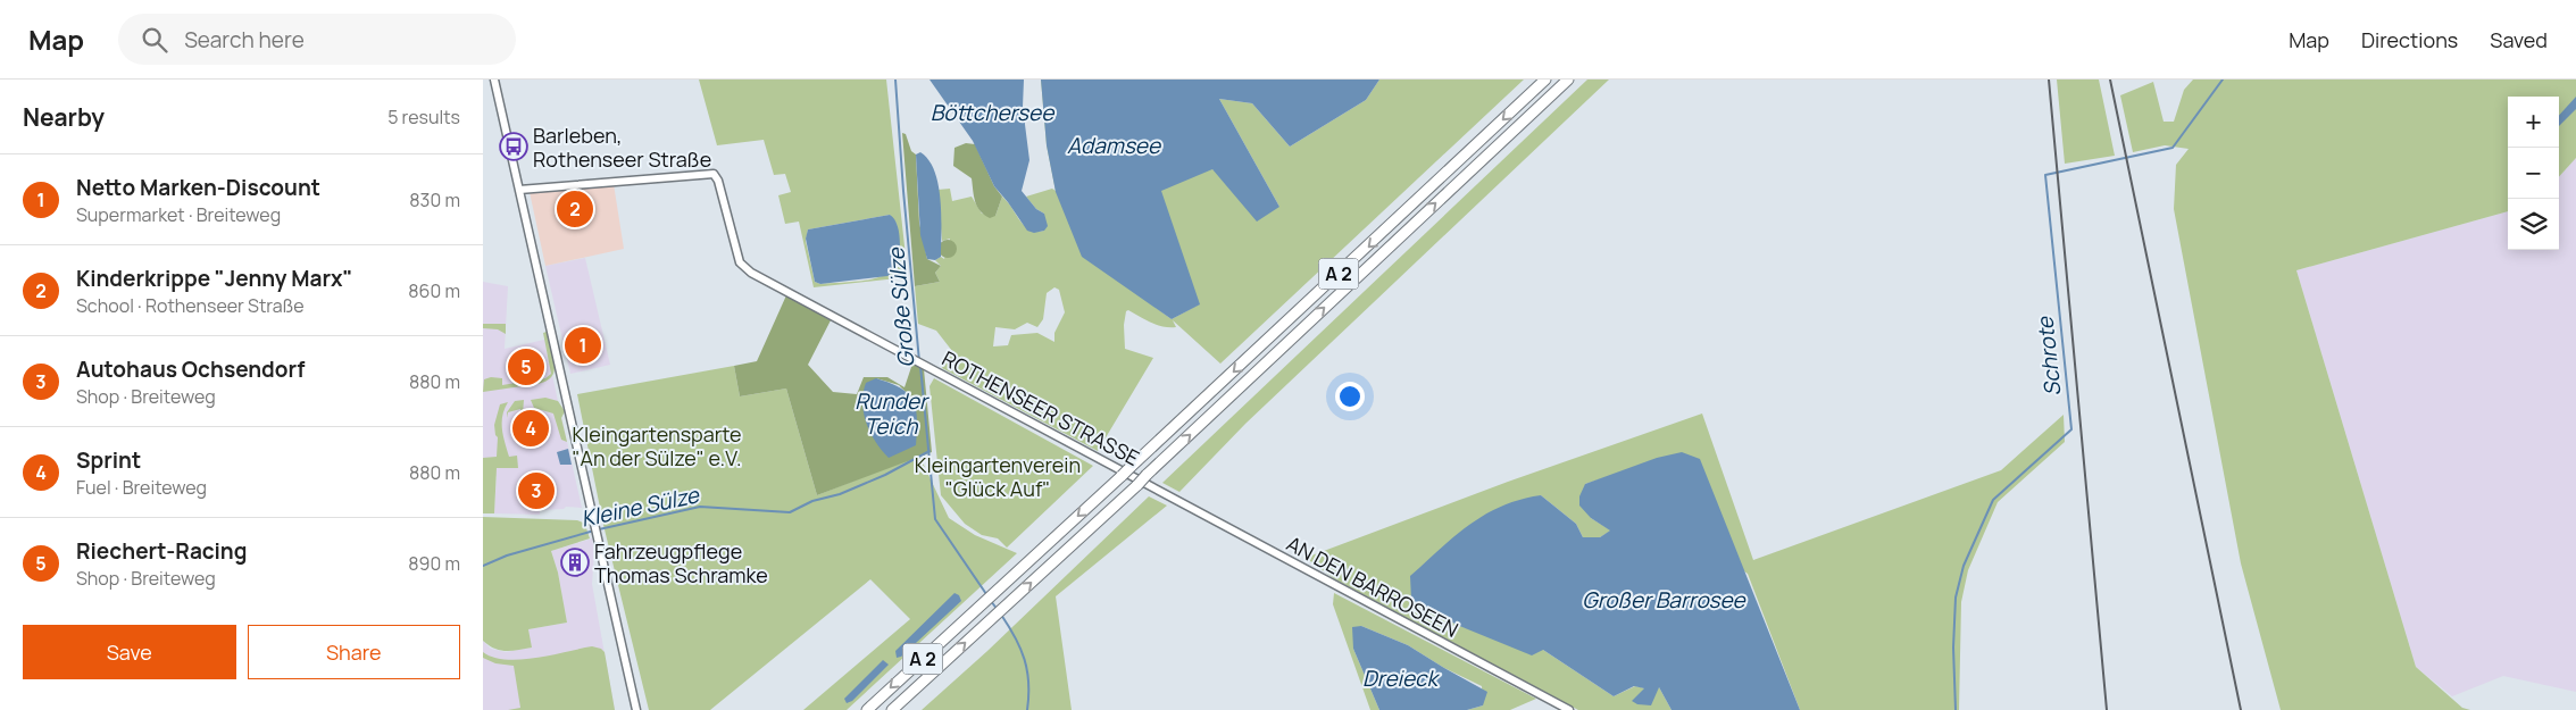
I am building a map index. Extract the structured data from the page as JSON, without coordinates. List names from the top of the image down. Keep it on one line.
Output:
{"streets":{"highway":["A 2"],"street":["ROTHENSEER STRASSE","AN DEN BARROSEEN"]},"crossings":[["ROTHENSEER STRASSE","AN DEN BARROSEEN"]],"water":["Böttchersee","Adamsee","Große Sülze","Schrote","Runder Teich","Kleine Sülze","Großer Barrosee","Dreieck"],"parks":["Kleingartensparte \"An der Sülze\" e.V.","Kleingartenverein \"Glück Auf\""],"places":{"bus stop":["Barleben, Rothenseer Straße"],"building":["Fahrzeugpflege Thomas Schramke"]},"page":{"header":"Map","search":"Search here","nav":["Map","Directions","Saved"],"heading":["Nearby","5 results"],"map_buttons":["+","−"],"list":[{"mark":"1","name":"Netto Marken-Discount","note":"Supermarket · Breiteweg","value":"830 m"},{"mark":"2","name":"Kinderkrippe \"Jenny Marx\"","note":"School · Rothenseer Straße","value":"860 m"},{"mark":"3","name":"Autohaus Ochsendorf","note":"Shop · Breiteweg","value":"880 m"},{"mark":"4","name":"Sprint","note":"Fuel · Breiteweg","value":"880 m"},{"mark":"5","name":"Riechert-Racing","note":"Shop · Breiteweg","value":"890 m"}],"pins":["2","1","5","4","3"],"buttons":["Save","Share"]}}
